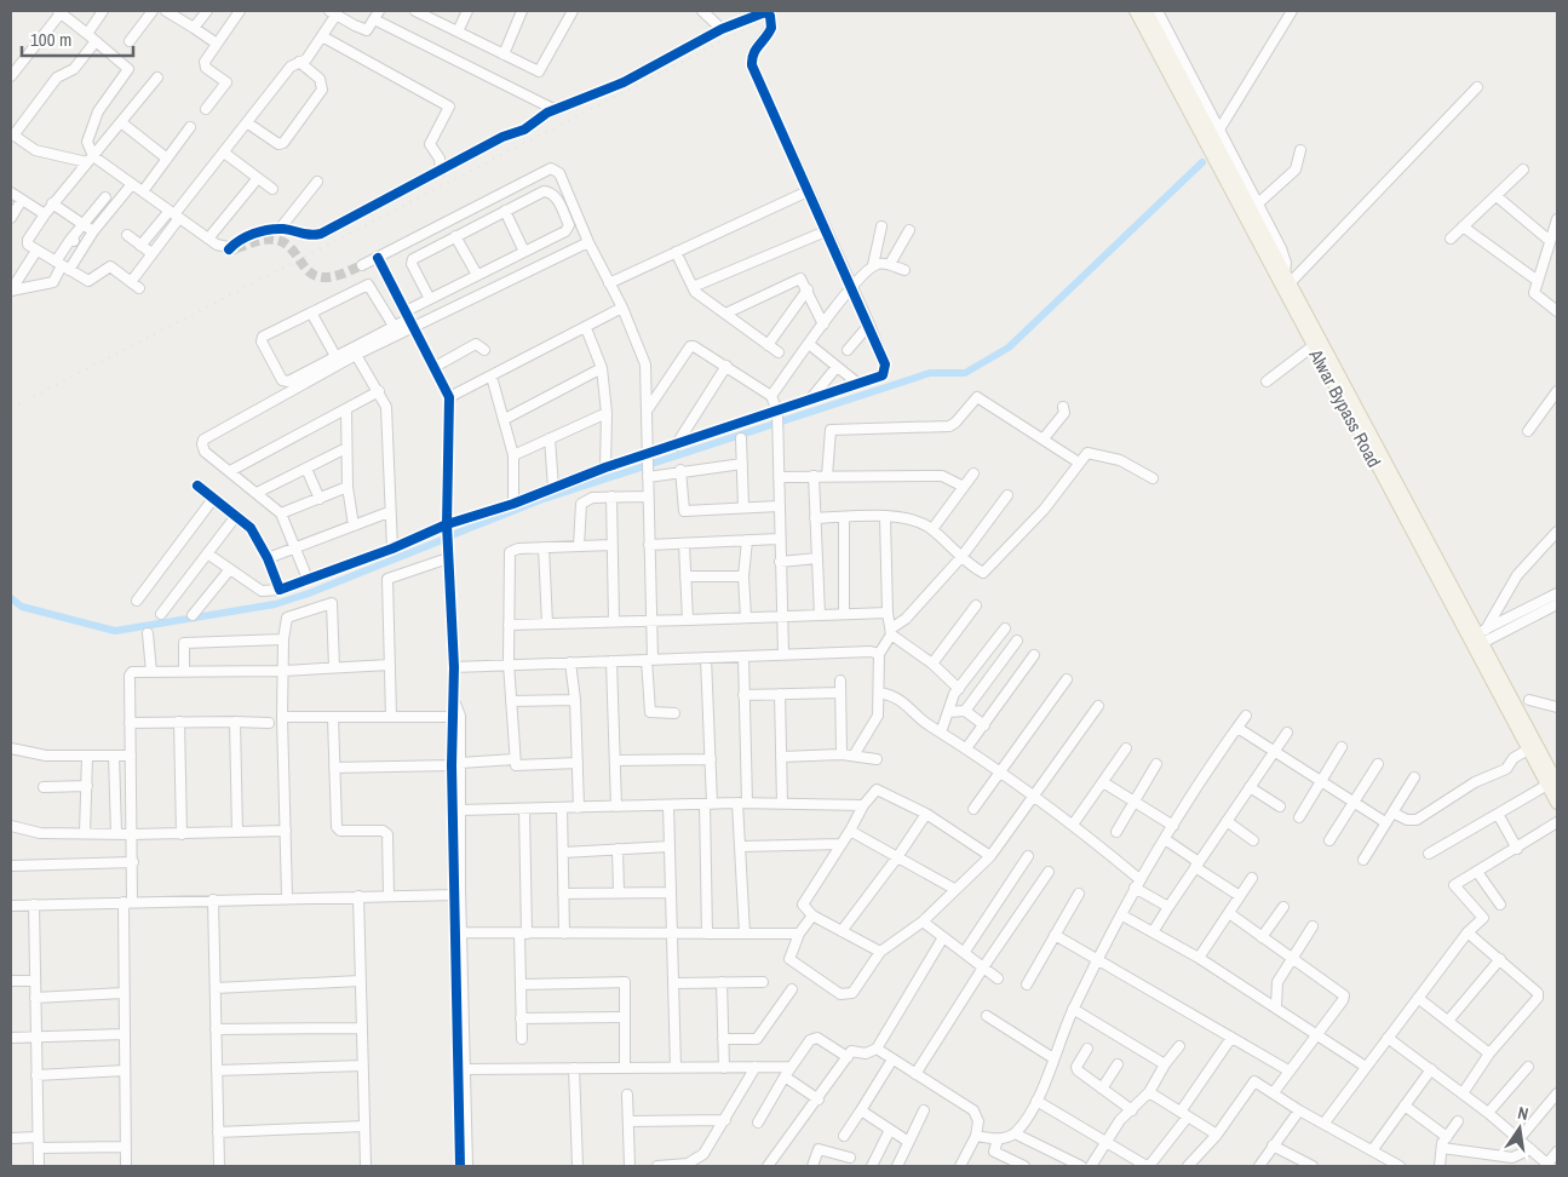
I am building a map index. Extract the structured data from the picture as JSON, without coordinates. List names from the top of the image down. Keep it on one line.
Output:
{"streets":{"main road":["Alwar Bypass Road"]},"scale_bar":"100 m","north":"top"}
